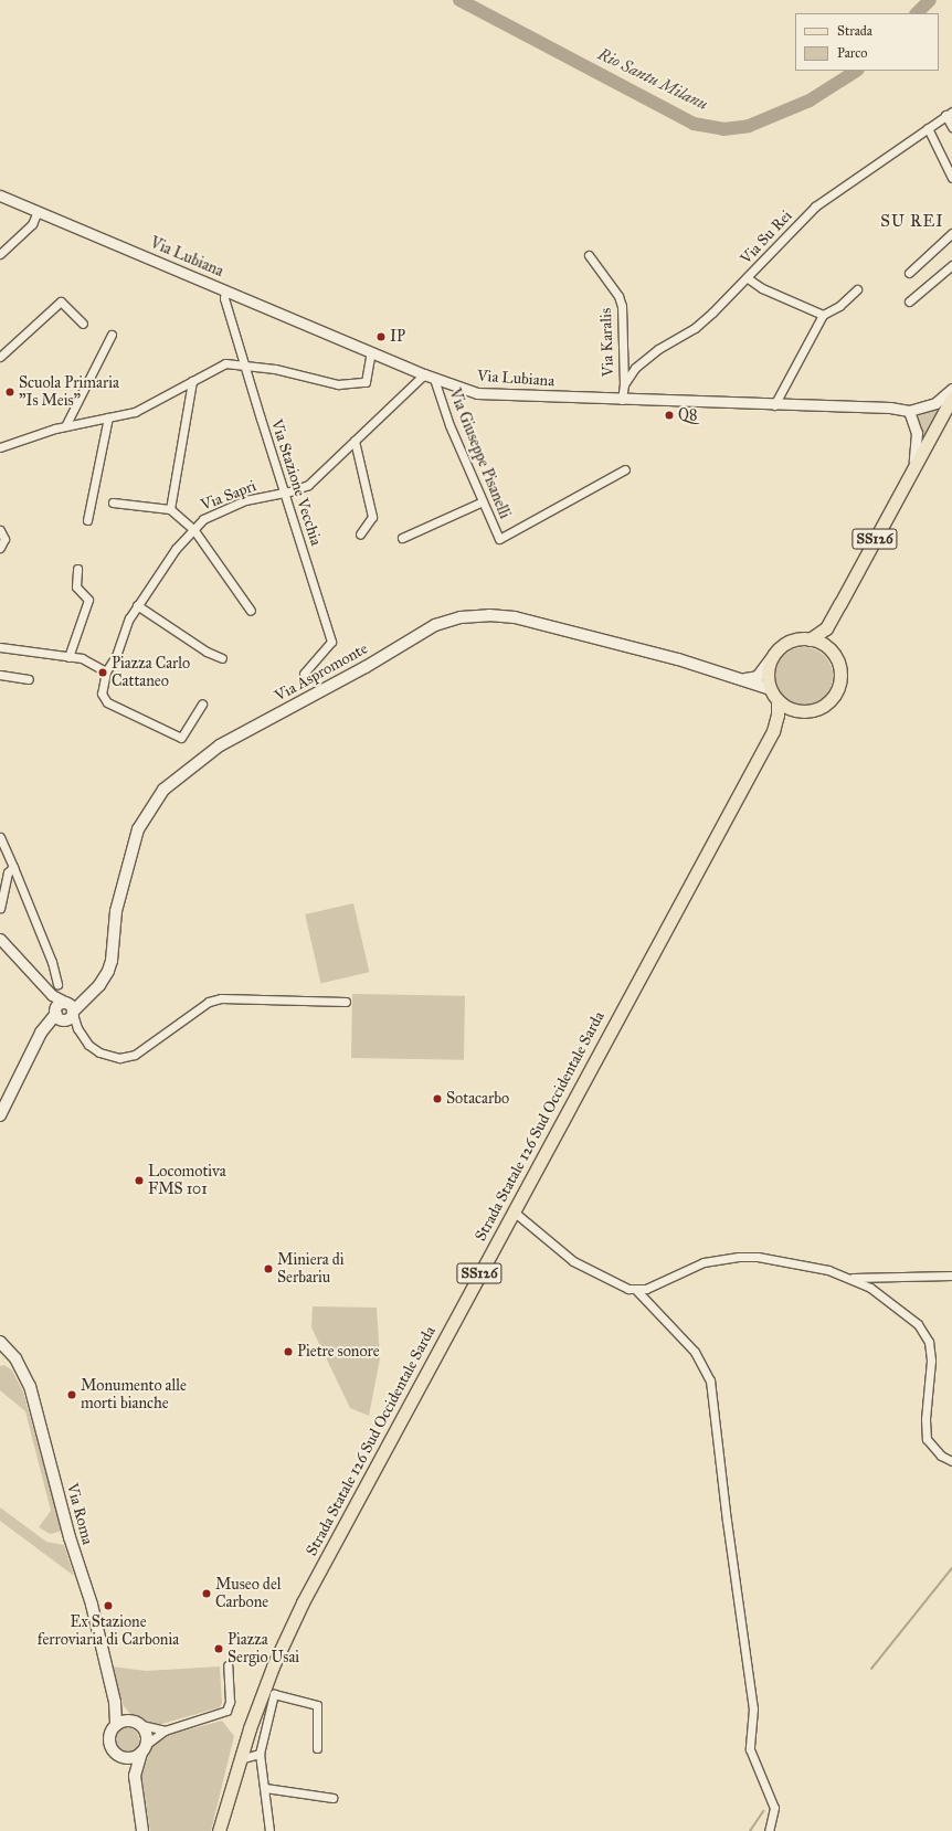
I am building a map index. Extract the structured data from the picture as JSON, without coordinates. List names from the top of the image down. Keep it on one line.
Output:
{"streets":{"main road":["SS126","Via Aspromonte","Strada Statale 126 Sud Occidentale Sarda","Via Roma"],"street":["Via Su Rei","Via Lubiana","Via Karalis","Via Giuseppe Pisanelli","Via Stazione Vecchia","Via Sapri"]},"crossings":[["Via Su Rei","Via Karalis"],["Via Lubiana","Via Giuseppe Pisanelli"],["Via Lubiana","Via Stazione Vecchia"],["Via Lubiana","Via Sapri"],["Via Stazione Vecchia","Via Sapri"],["SS126","Via Aspromonte"],["SS126","Strada Statale 126 Sud Occidentale Sarda"]],"districts":["SU REI"],"water":["Rio Santu Milanu"],"places":["IP","Scuola Primaria \"Is Meis\"","Q8","Piazza Carlo Cattaneo","Sotacarbo","Locomotiva FMS 101","Miniera di Serbariu","Pietre sonore","Monumento alle morti bianche","Museo del Carbone","Ex Stazione ferroviaria di Carbonia","Piazza Sergio Usai"],"legend":["Strada","Parco"]}
